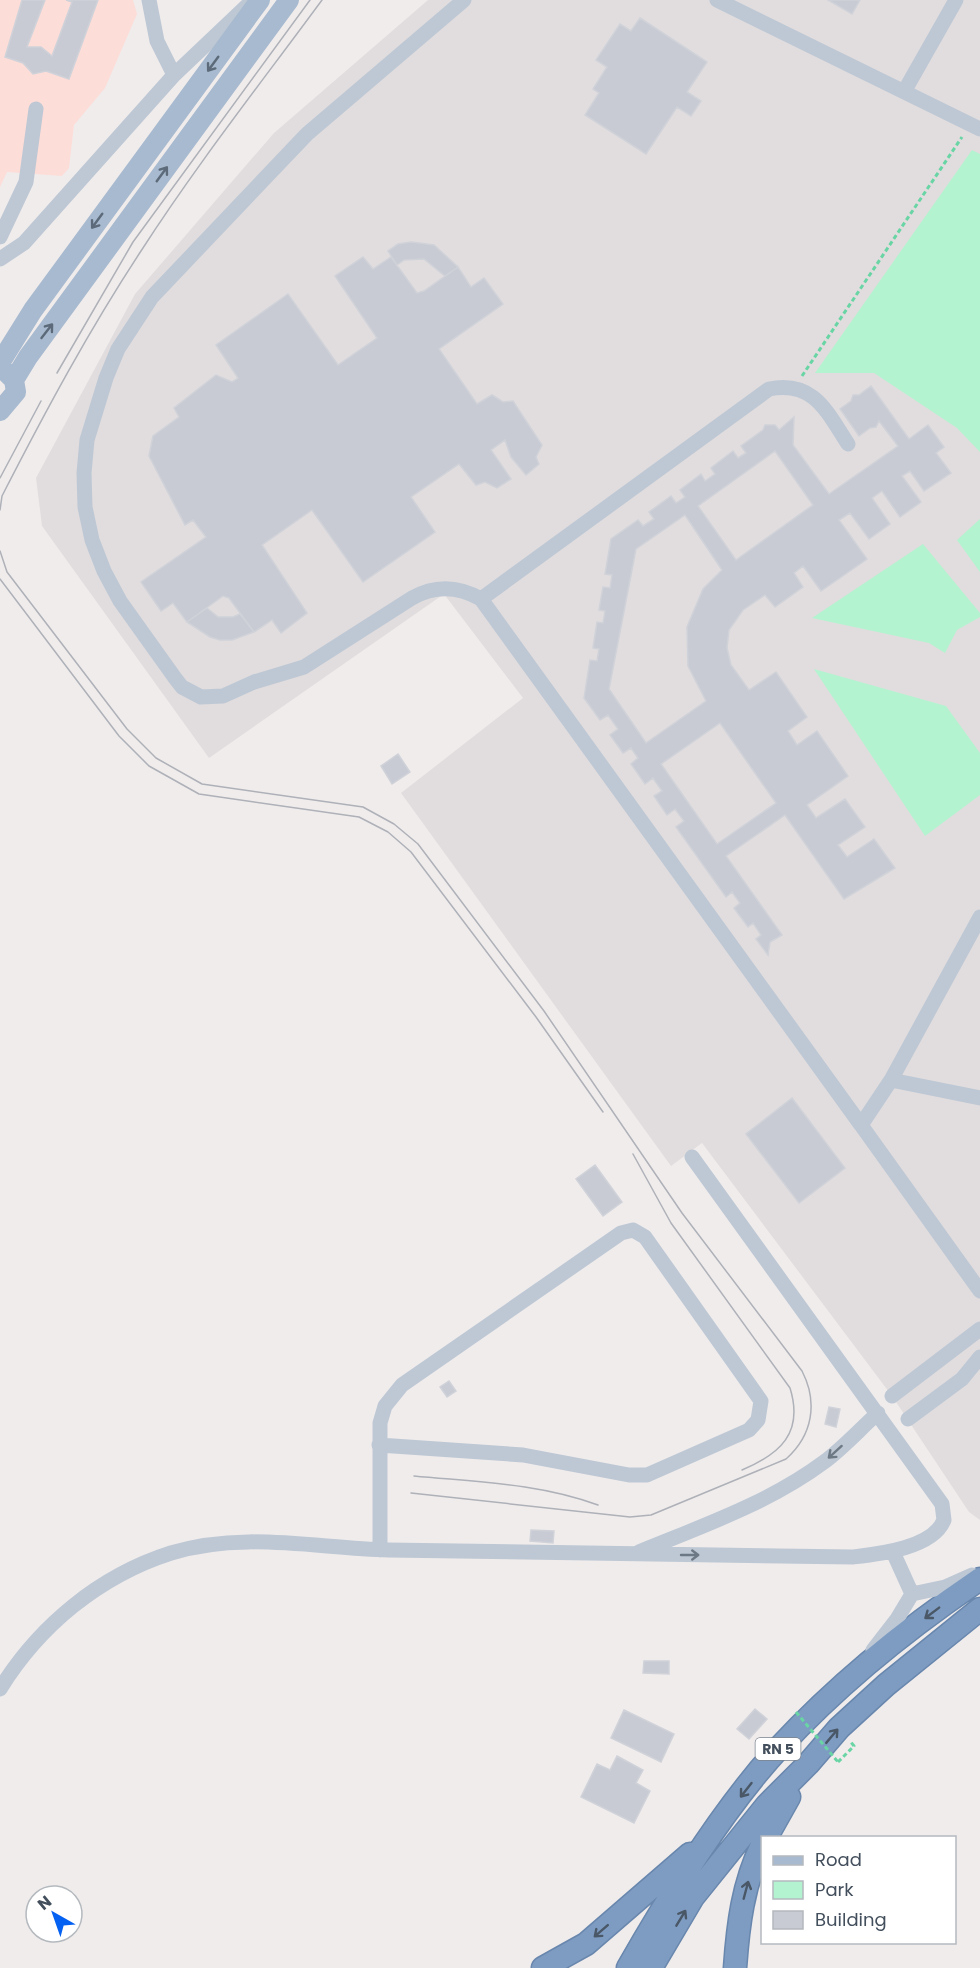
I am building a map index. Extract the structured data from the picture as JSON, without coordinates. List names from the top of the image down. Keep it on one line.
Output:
{"streets":{"highway":["RN 5"]},"legend":["Road","Park","Building"],"north":"top left"}
